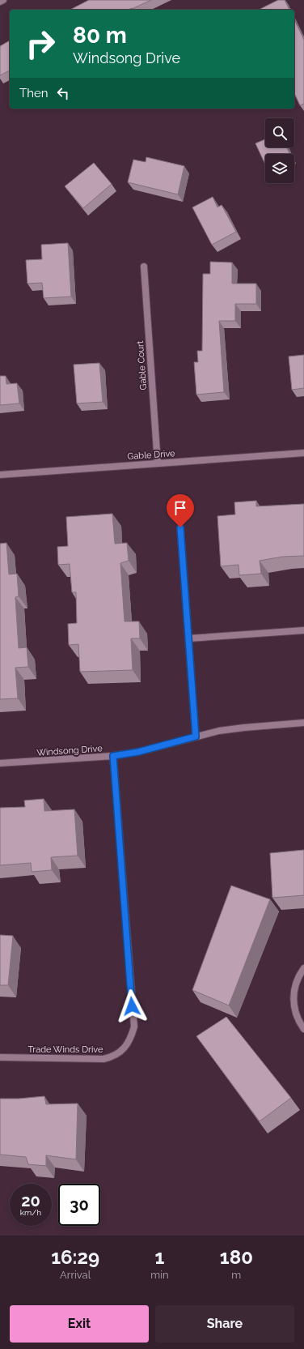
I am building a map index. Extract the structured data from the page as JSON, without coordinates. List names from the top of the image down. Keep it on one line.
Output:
{"streets":{"street":["Gable Court","Gable Drive","Windsong Drive","Trade Winds Drive"]},"crossings":[["Gable Court","Gable Drive"],["Windsong Drive","Trade Winds Drive"]],"page":{"turn":["80 m","Windsong Drive"],"then":"Then","speed":"20 km/h","limit":"30","eta":["16:29","Arrival","1","min","180","m"],"buttons":["Exit","Share"]}}
